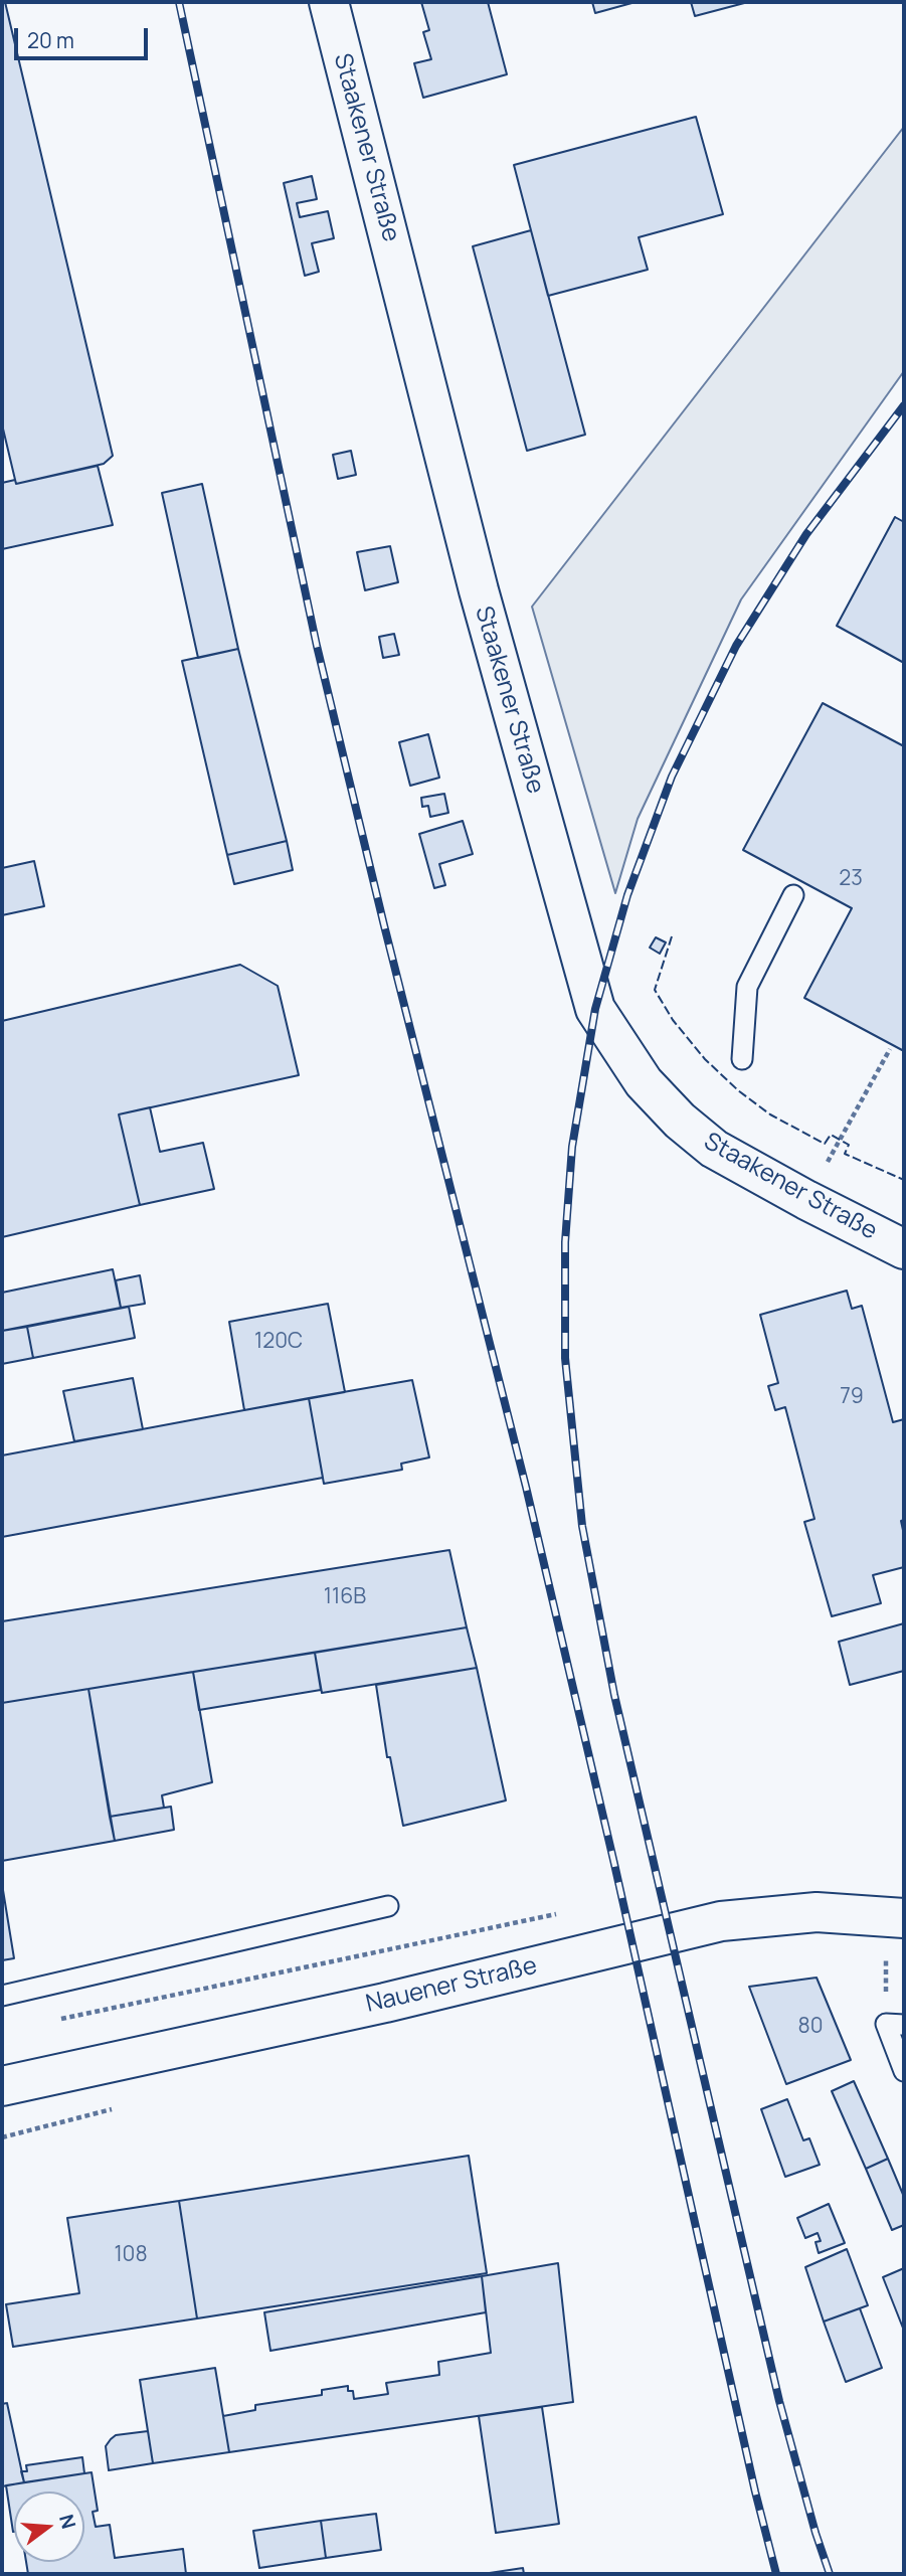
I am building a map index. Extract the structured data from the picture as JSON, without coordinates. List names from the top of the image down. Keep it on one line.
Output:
{"streets":{"street":["Staakener Straße","Nauener Straße"]},"house_numbers":["23","120C","79","116B","80","108"],"scale_bar":"20 m","north":"right"}
